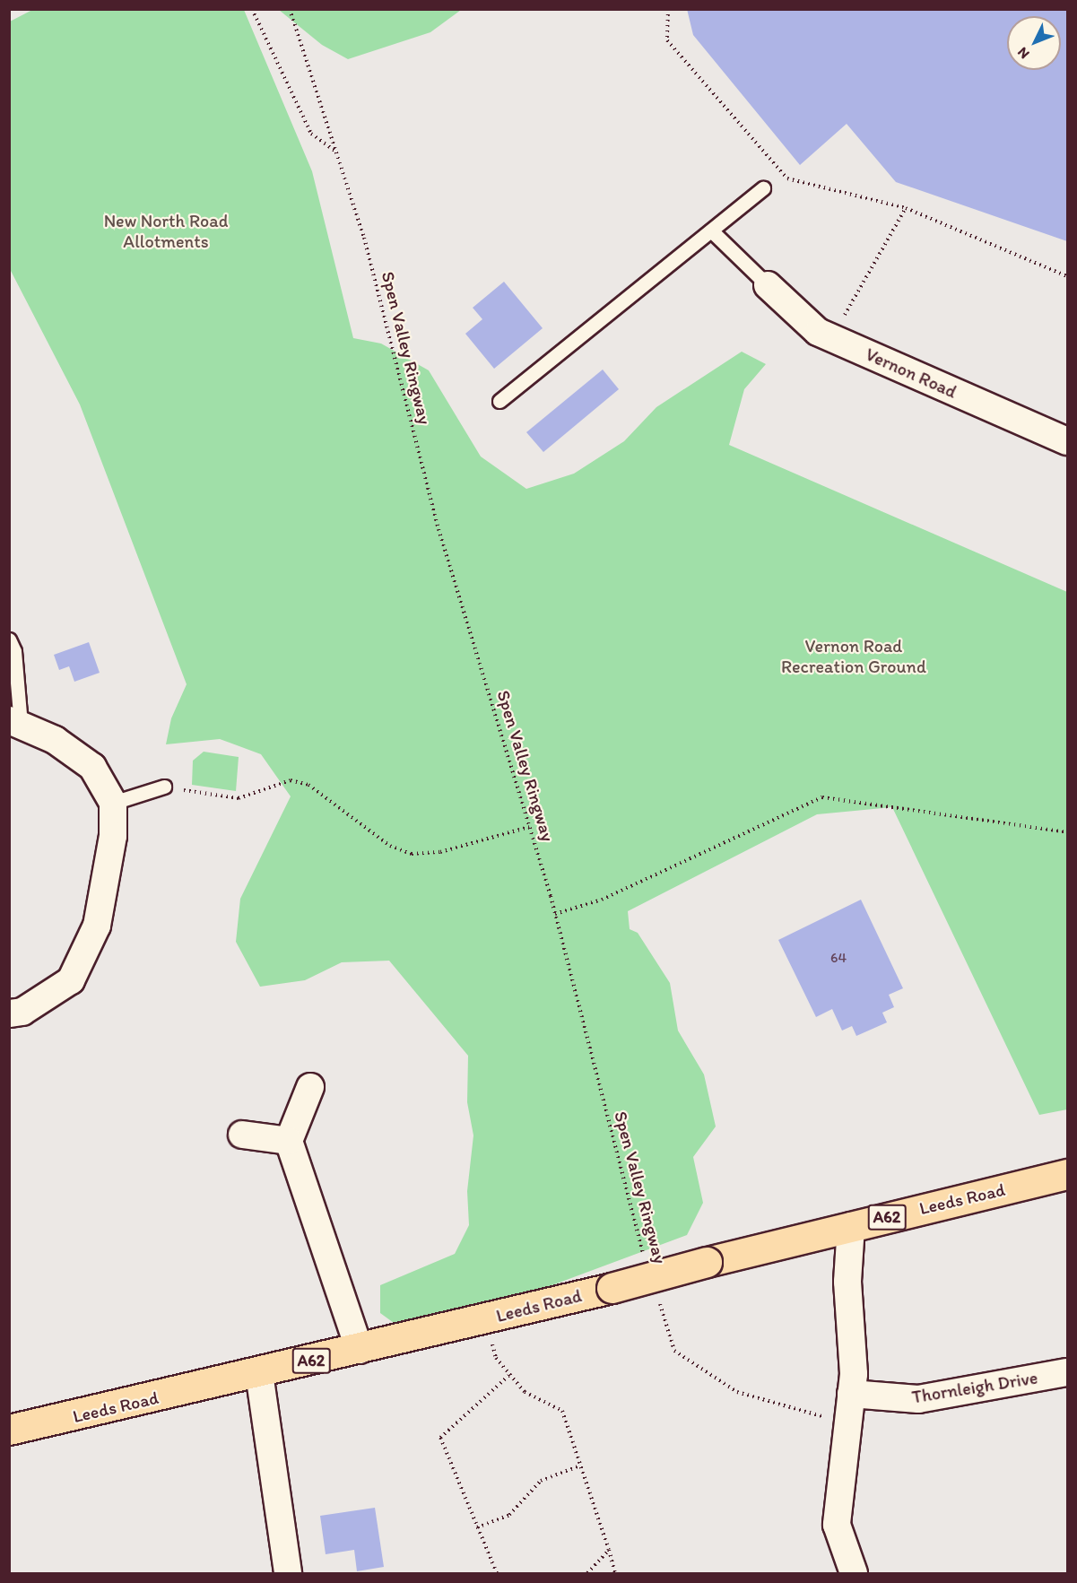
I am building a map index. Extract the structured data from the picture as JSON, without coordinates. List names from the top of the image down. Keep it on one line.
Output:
{"streets":{"main road":["Leeds Road","A62"],"street":["Vernon Road","Thornleigh Drive"],"path":["Spen Valley Ringway"]},"parks":["New North Road Allotments","Vernon Road Recreation Ground"],"house_numbers":["64"],"north":"bottom left"}
